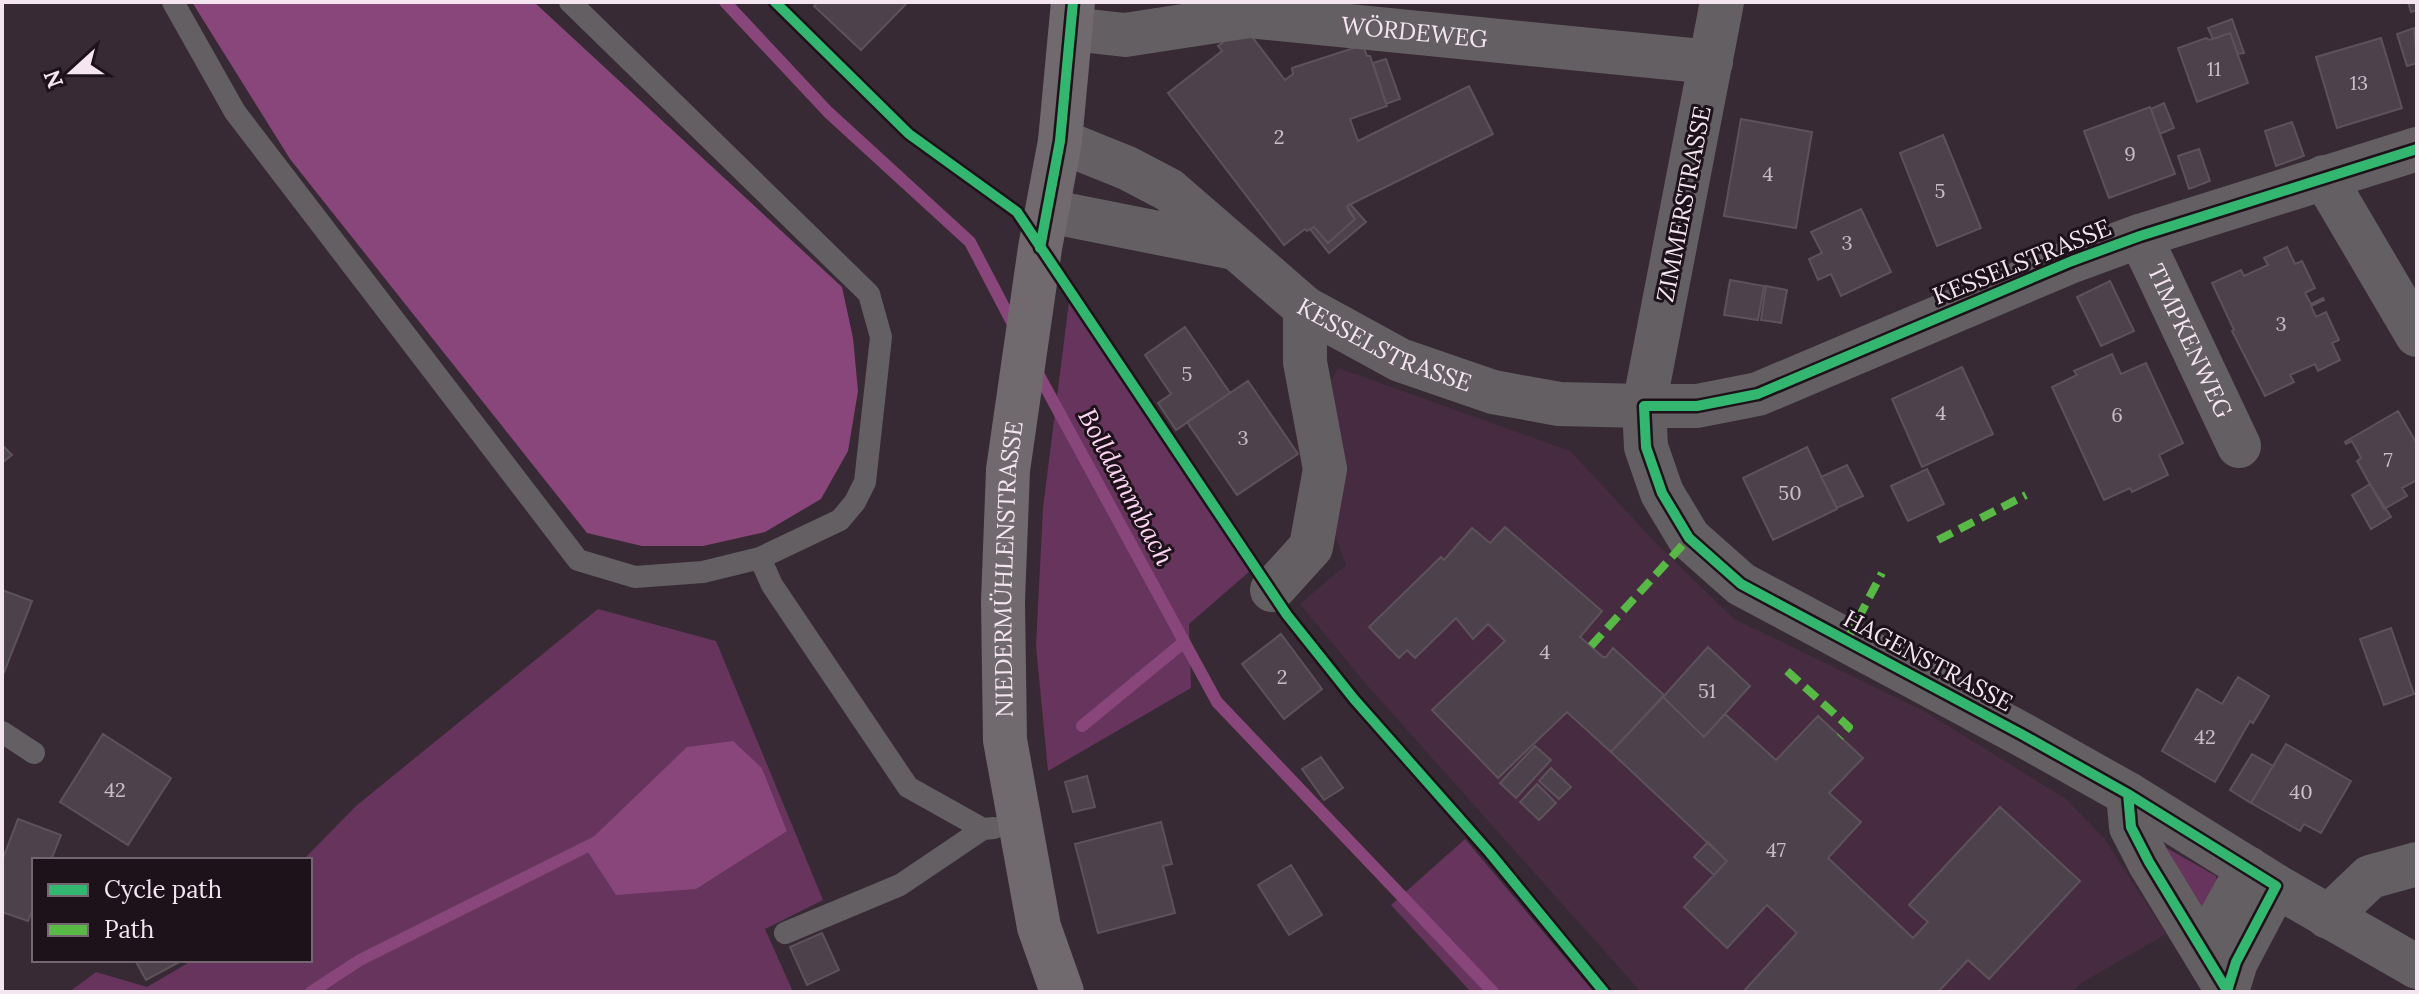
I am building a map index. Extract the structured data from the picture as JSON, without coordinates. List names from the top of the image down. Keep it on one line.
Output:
{"streets":{"main road":["NIEDERMÜHLENSTRASSE"],"street":["WÖRDEWEG","ZIMMERSTRASSE","KESSELSTRASSE","TIMPKENWEG","HAGENSTRASSE"]},"crossings":[["WÖRDEWEG","ZIMMERSTRASSE"],["WÖRDEWEG","NIEDERMÜHLENSTRASSE"],["ZIMMERSTRASSE","KESSELSTRASSE"],["ZIMMERSTRASSE","HAGENSTRASSE"],["KESSELSTRASSE","TIMPKENWEG"],["KESSELSTRASSE","NIEDERMÜHLENSTRASSE"],["KESSELSTRASSE","HAGENSTRASSE"]],"water":["Bolldammbach"],"house_numbers":["11","13","2","9","4","5","3","3","5","4","6","3","7","50","4","2","51","42","42","40","47"],"legend":["Cycle path","Path"],"north":"left"}
